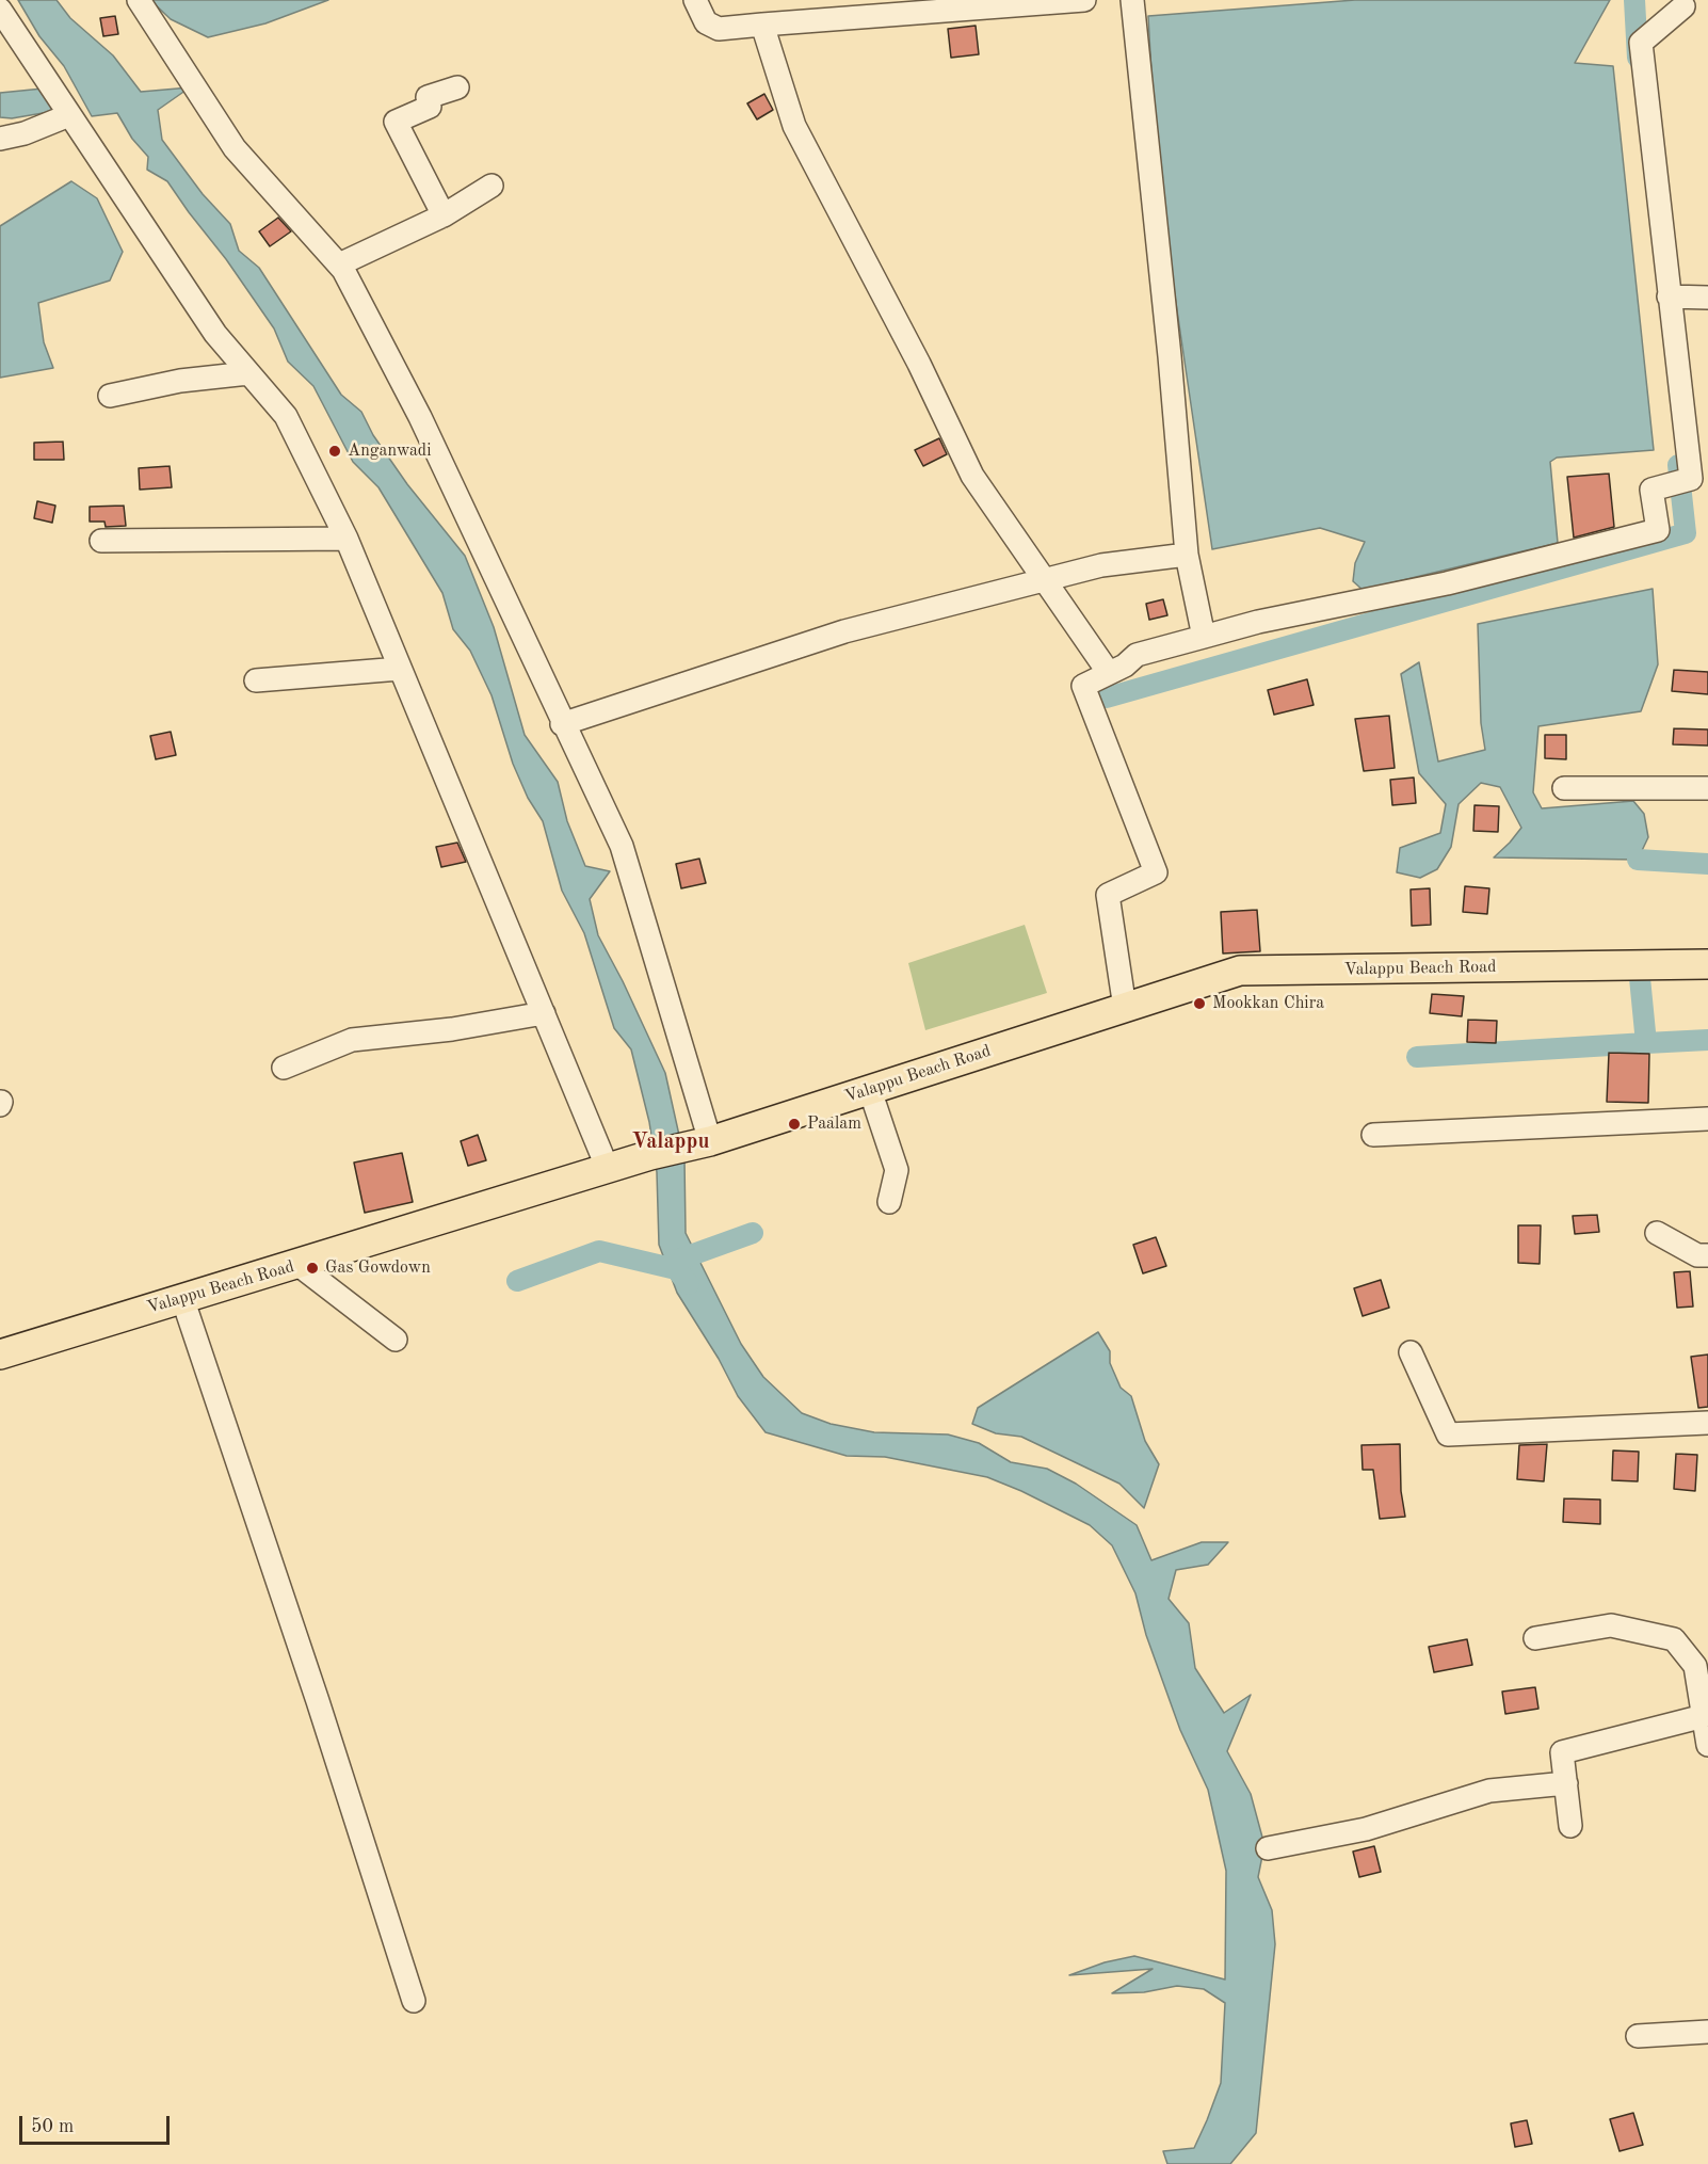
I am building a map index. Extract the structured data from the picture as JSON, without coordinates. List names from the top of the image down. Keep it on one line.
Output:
{"streets":{"main road":["Valappu Beach Road"]},"districts":["Valappu"],"places":["Anganwadi","Mookkan Chira","Paalam","Gas Gowdown"],"scale_bar":"50 m"}
